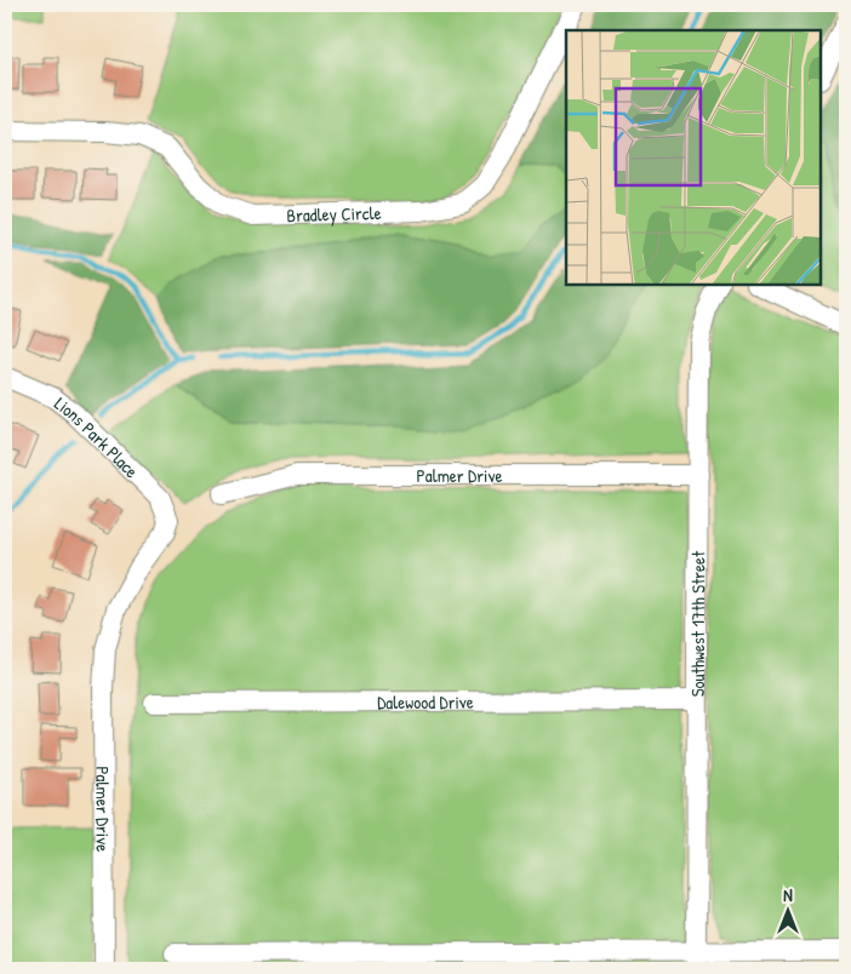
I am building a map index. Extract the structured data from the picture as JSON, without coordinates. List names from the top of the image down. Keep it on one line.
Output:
{"streets":{"street":["Bradley Circle","Lions Park Place","Palmer Drive","Southwest 17th Street","Dalewood Drive"]},"crossings":[["Lions Park Place","Palmer Drive"],["Palmer Drive","Southwest 17th Street"],["Southwest 17th Street","Dalewood Drive"]],"north":"top"}
